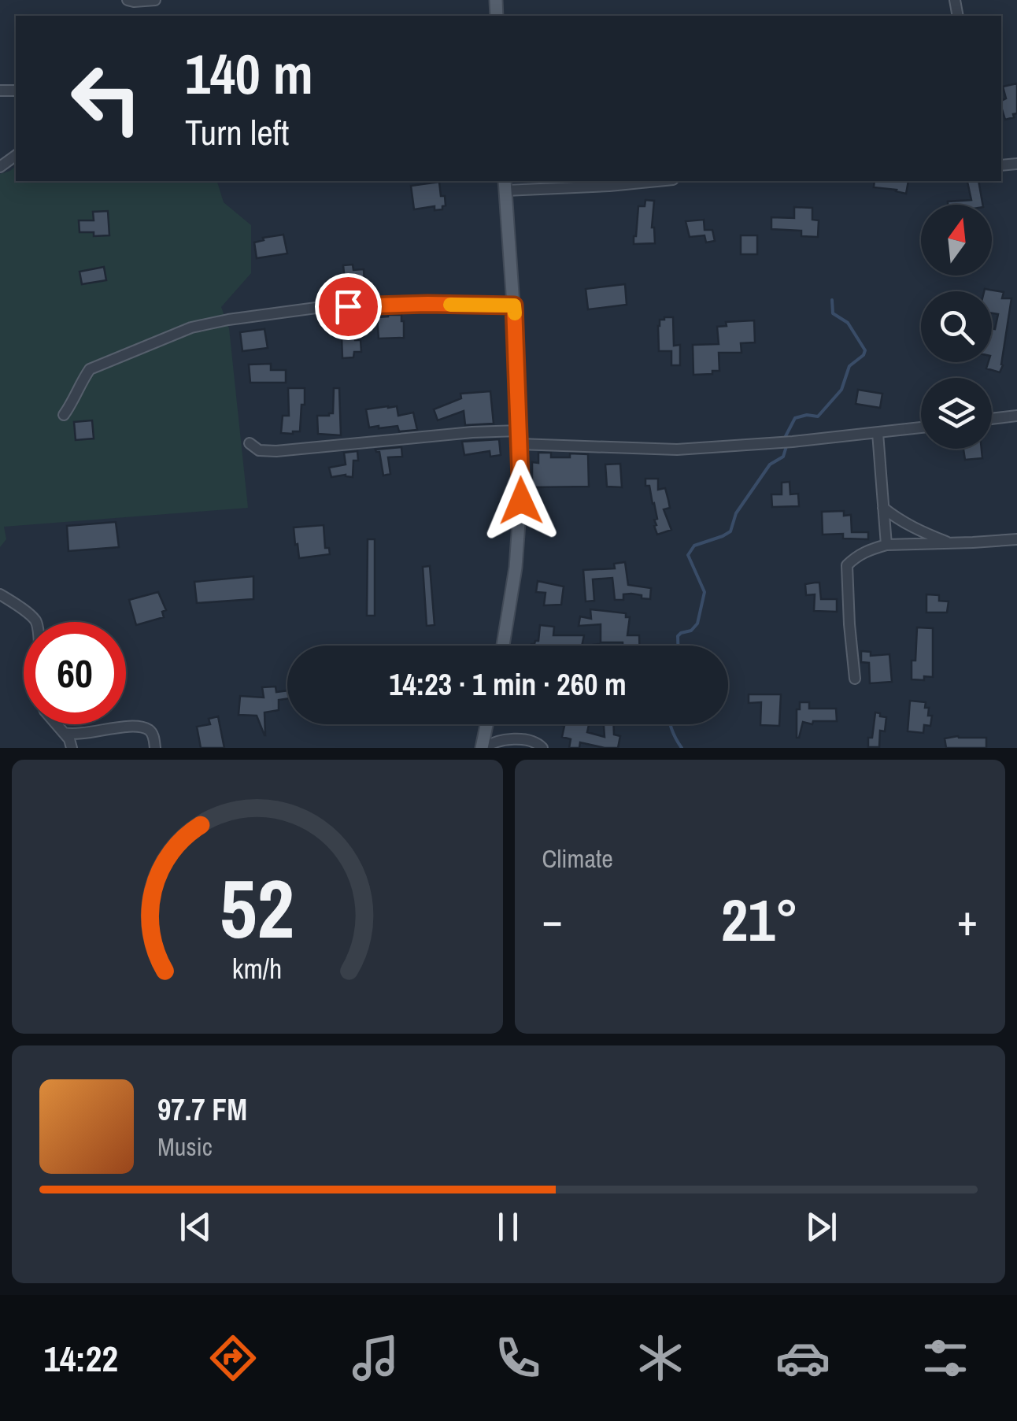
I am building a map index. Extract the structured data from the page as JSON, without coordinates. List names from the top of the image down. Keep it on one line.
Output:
{"north":"top","page":{"turn":["140 m","Turn left"],"limit":"60","trip":"14:23 · 1 min · 260 m","tile":"Climate","heat":["−","21°","+"],"song":["97.7 FM","Music"],"tabs":"14:22","gauge":["52","km/h"]}}
